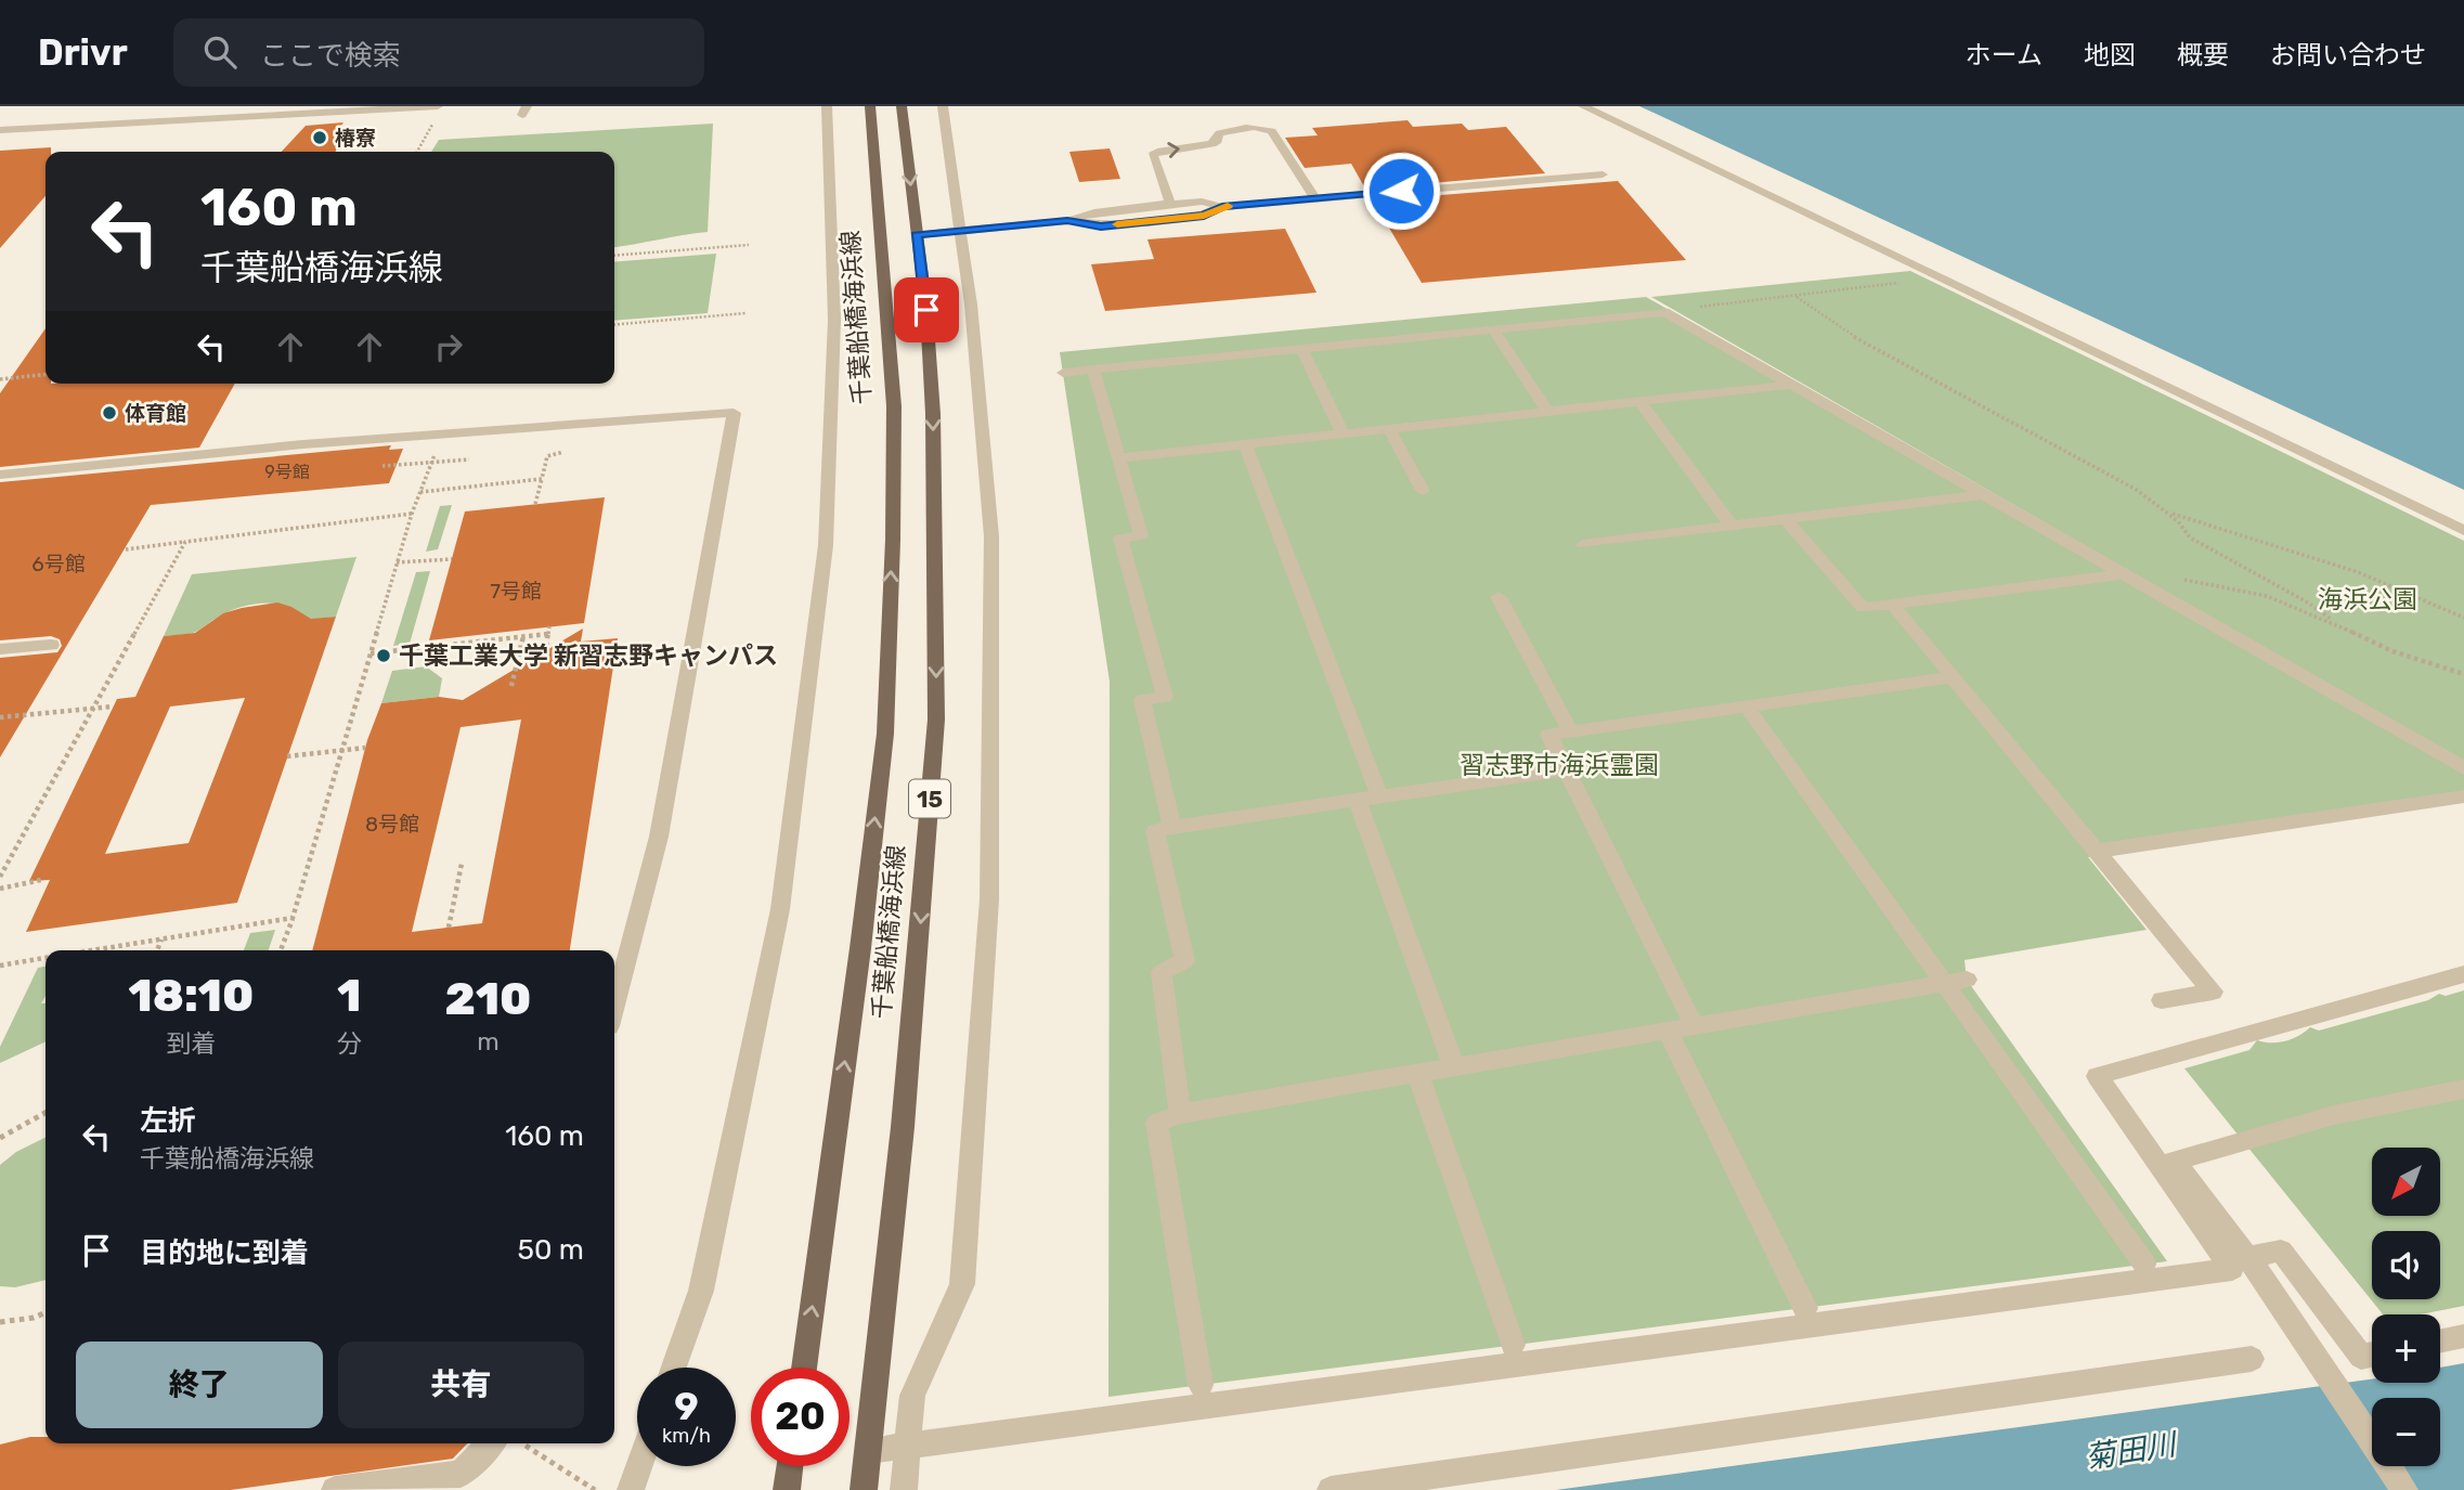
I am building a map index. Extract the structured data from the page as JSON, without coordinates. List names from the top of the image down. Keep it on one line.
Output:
{"streets":{"main road":["千葉船橋海浜線","15"]},"water":["菊田川"],"parks":["海浜公園","習志野市海浜霊園"],"places":["椿寮","体育館","千葉工業大学 新習志野キャンパス"],"house_numbers":["9号館","6号館","7号館","8号館"],"north":"bottom left","page":{"header":"Drivr","search":"ここで検索","nav":["ホーム","地図","概要","お問い合わせ"],"turn":["160 m","千葉船橋海浜線"],"eta":["18:10","到着","1","分","210","m"],"list":[{"name":"左折","note":"千葉船橋海浜線","value":"160 m"},{"name":"目的地に到着","value":"50 m"}],"map_buttons":["+","−"],"buttons":["終了","共有"],"speed":"9 km/h","limit":"20"}}
